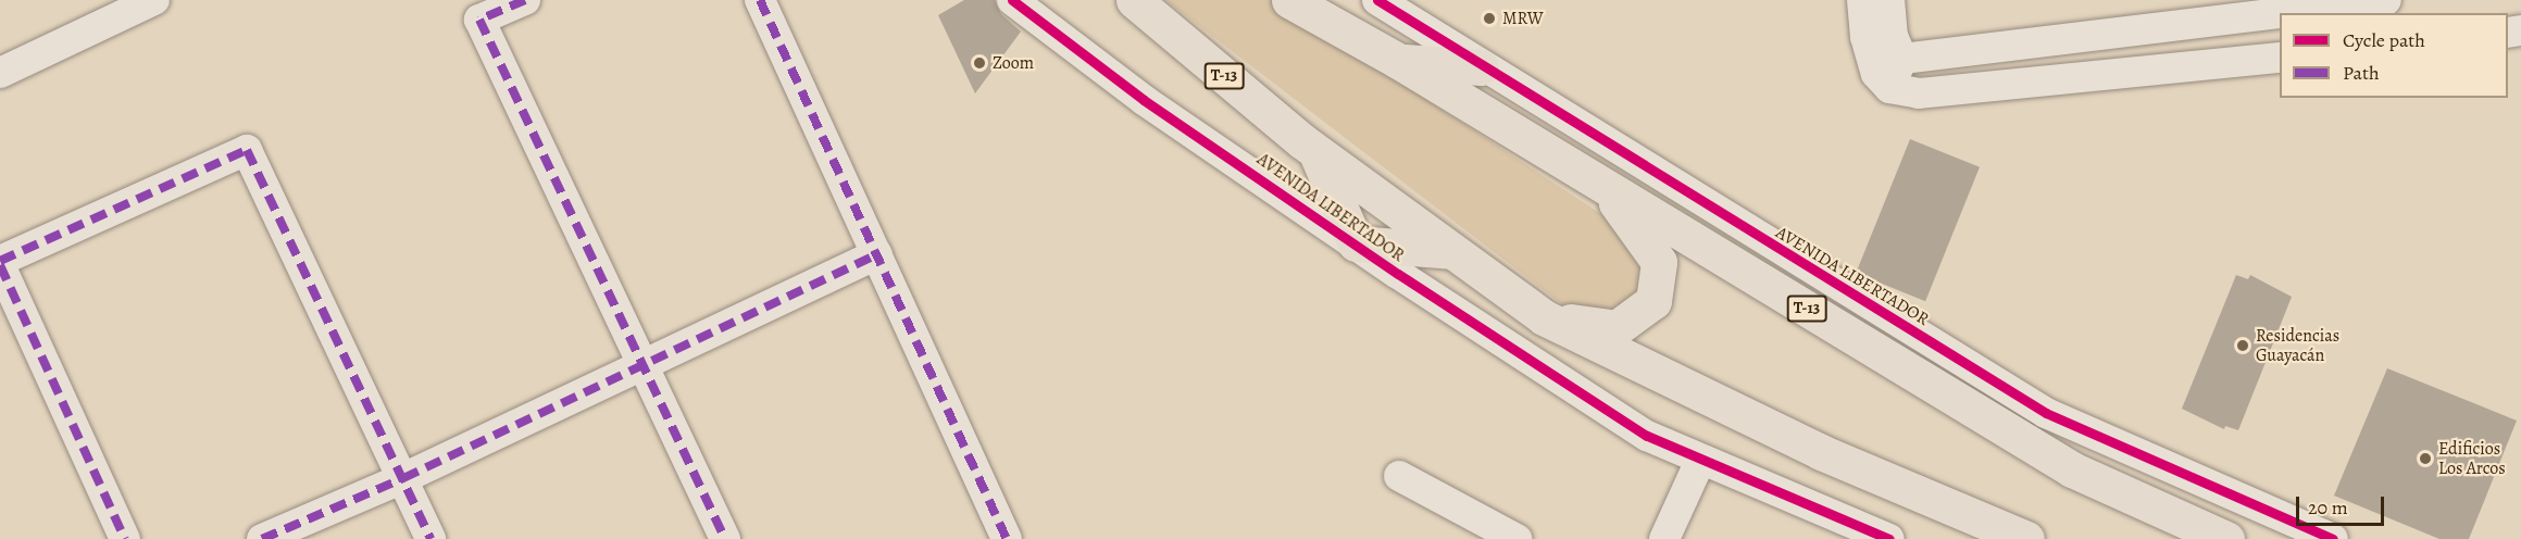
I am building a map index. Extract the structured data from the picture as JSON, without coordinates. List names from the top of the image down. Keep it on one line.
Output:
{"streets":{"highway":["T-13","AVENIDA LIBERTADOR"]},"crossings":[["T-13","AVENIDA LIBERTADOR"]],"places":["MRW","Zoom","Residencias Guayacán","Edificios Los Arcos"],"legend":["Cycle path","Path"],"scale_bar":"20 m"}
